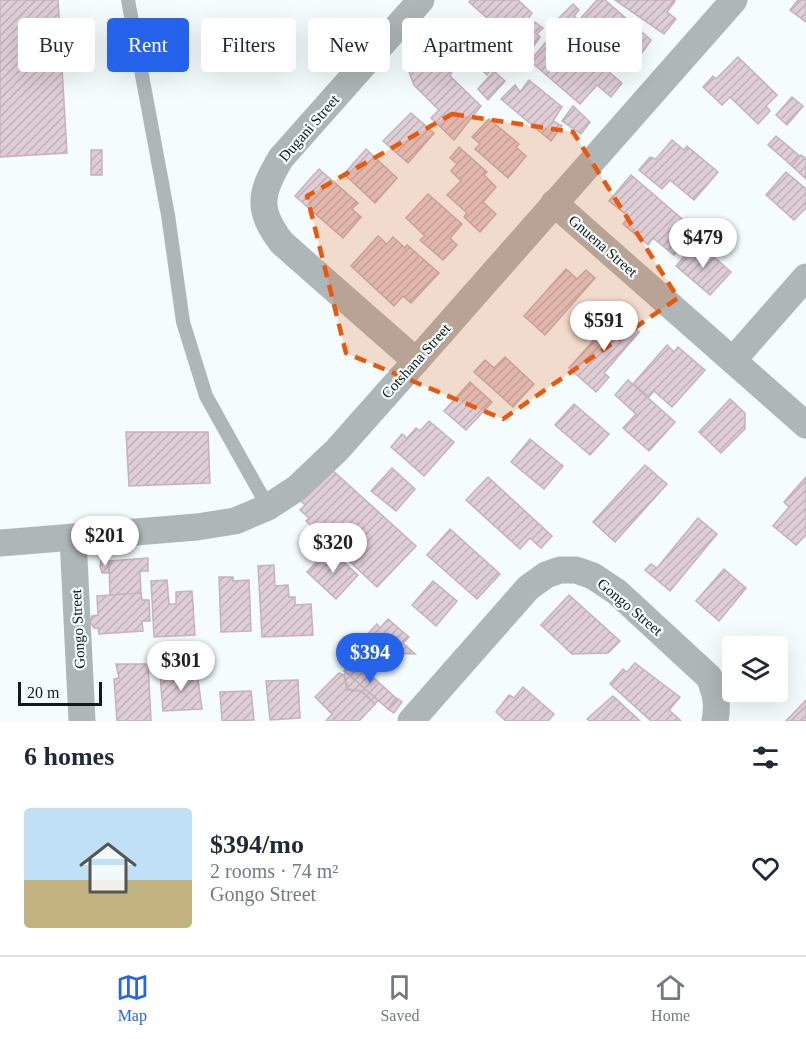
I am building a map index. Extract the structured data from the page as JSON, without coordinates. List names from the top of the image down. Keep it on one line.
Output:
{"streets":{"street":["Dugani Street","Gnuena Street","Cotshana Street","Gongo Street"]},"crossings":[["Dugani Street","Cotshana Street"],["Gnuena Street","Cotshana Street"],["Cotshana Street","Gongo Street"]],"scale_bar":"20 m","page":{"chip":["Buy","Rent","Filters","New","Apartment","House"],"price":["$479","$591","$201","$320","$394","$301"],"scale":"20 m","heading":"6 homes","list":[{"name":"$394/mo","note":"2 rooms · 74 m² · Gongo Street"}],"tabs":["Map","Saved","Home"]}}
